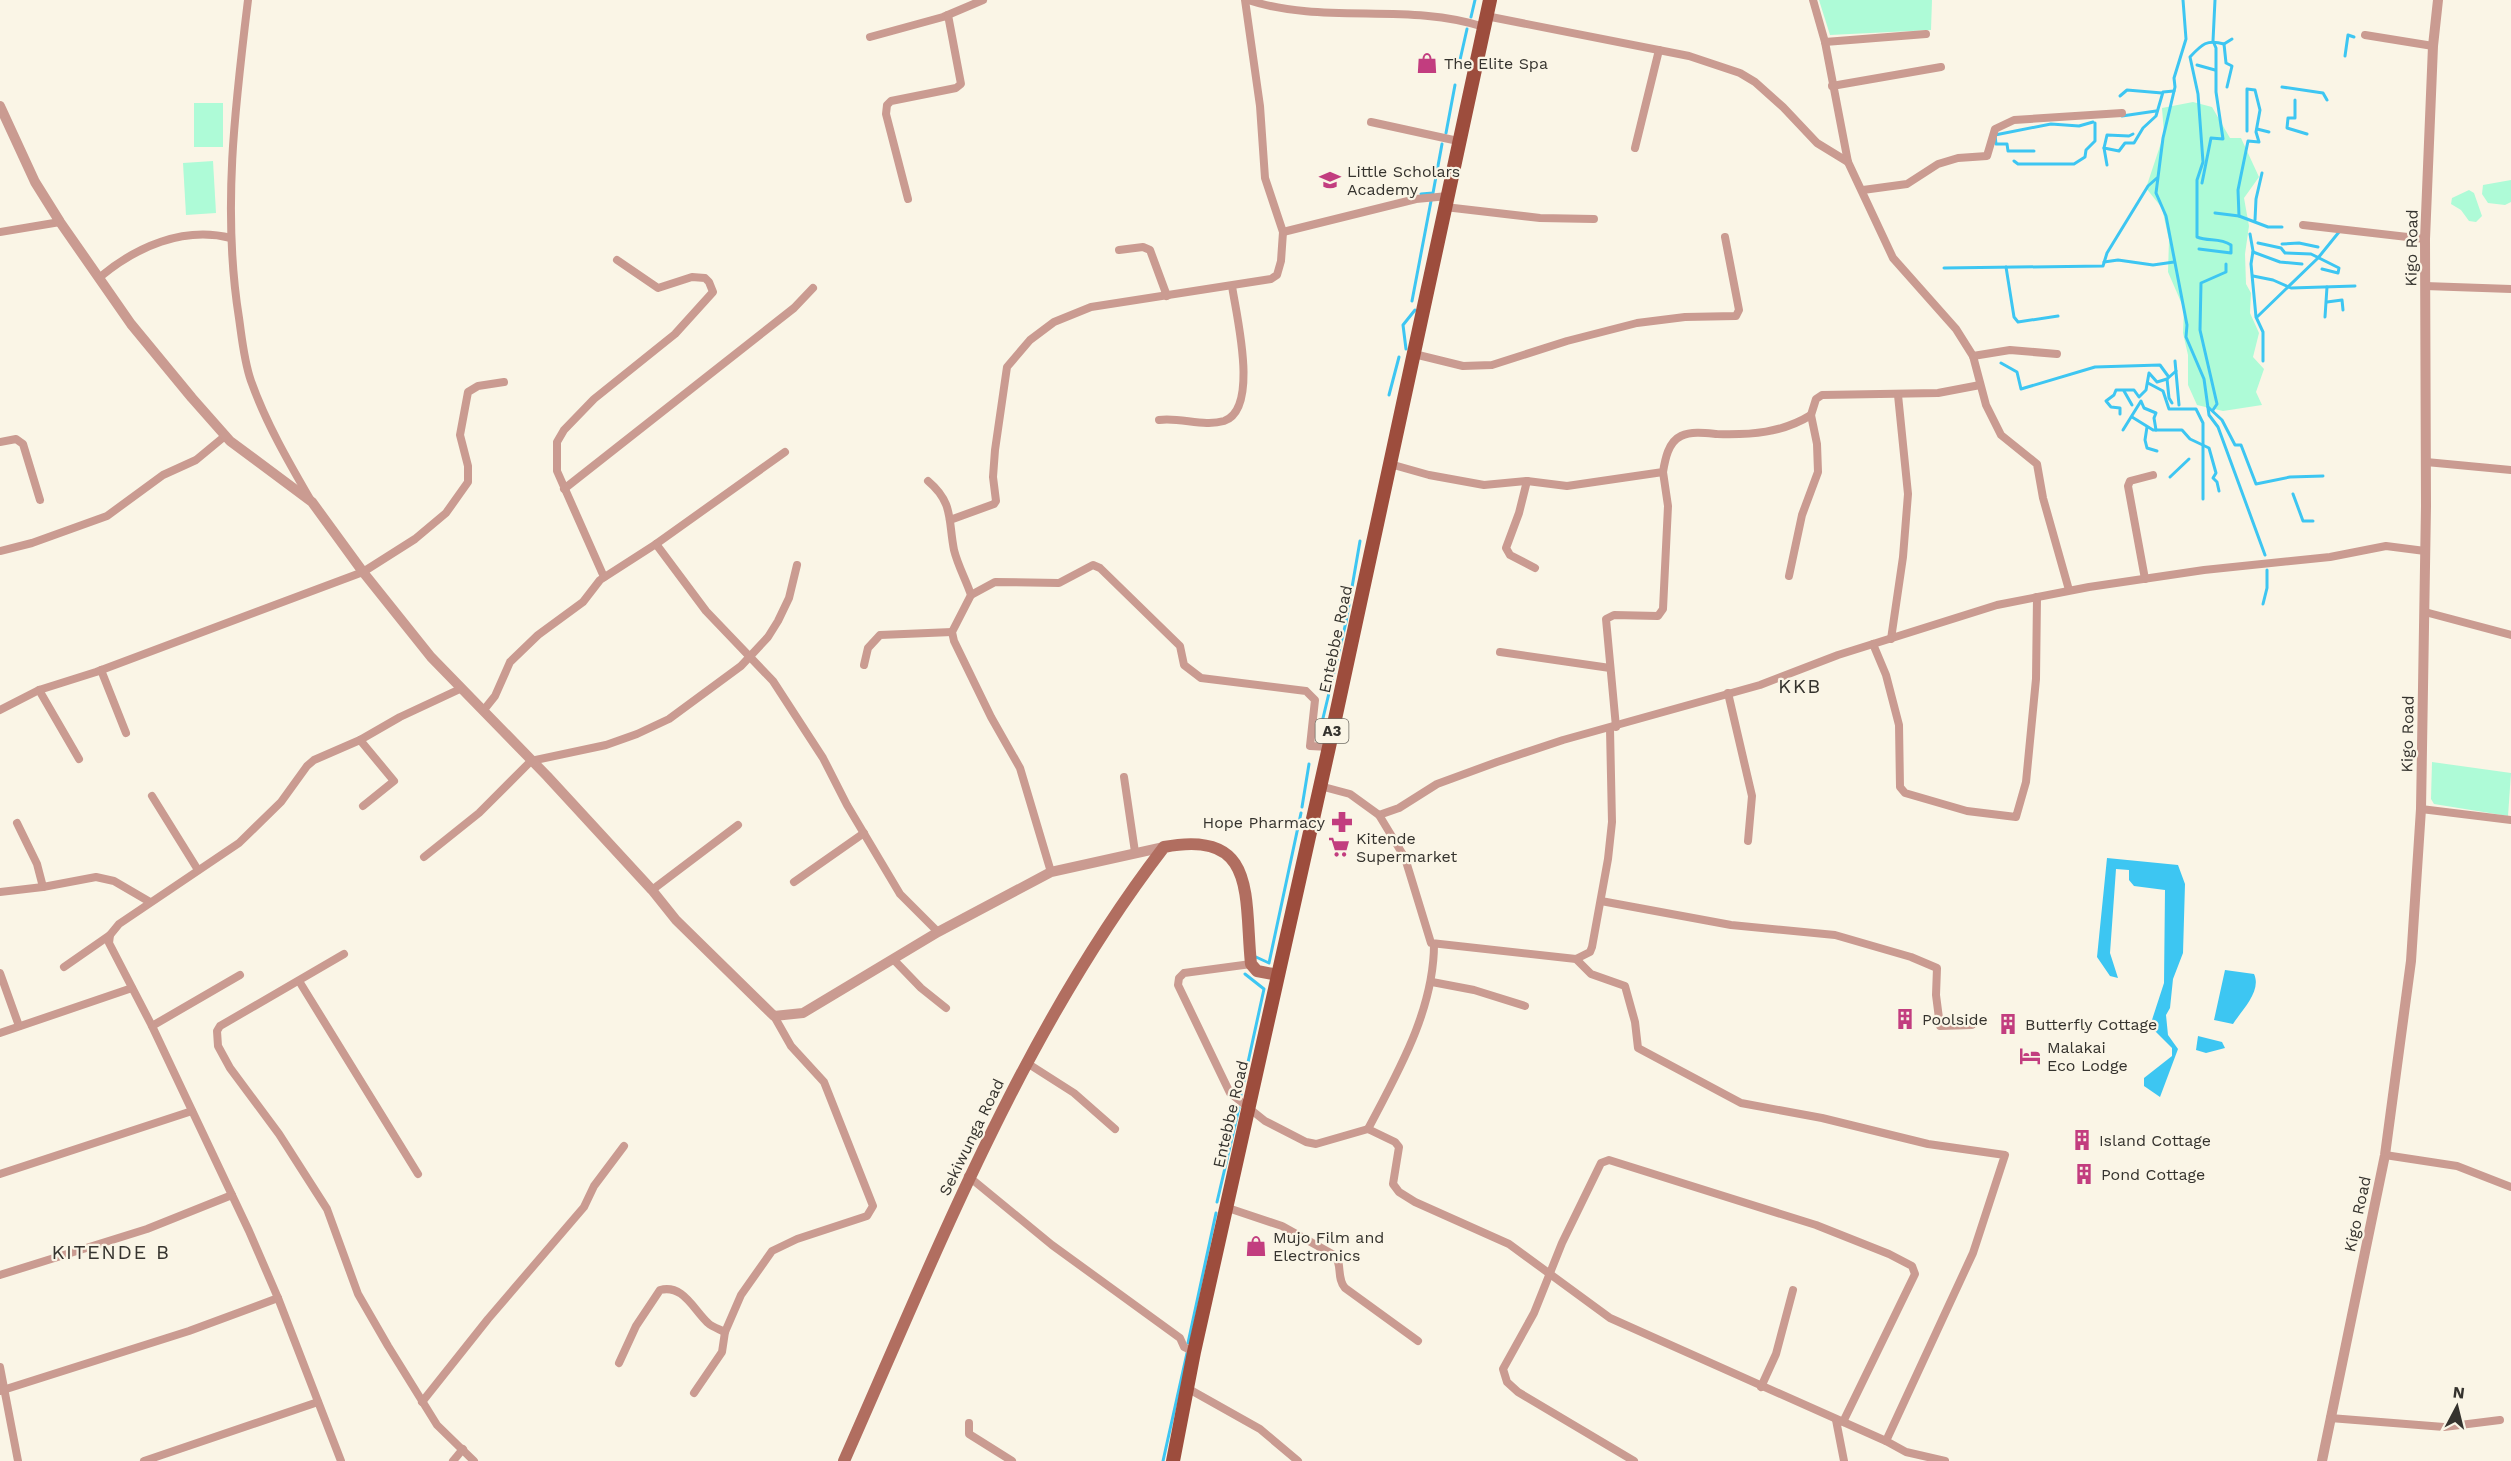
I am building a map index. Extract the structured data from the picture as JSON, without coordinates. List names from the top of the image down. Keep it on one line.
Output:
{"streets":{"main road":["Entebbe Road","A3","Sekiwunga Road"],"street":["Kigo Road"]},"districts":["KKB","KITENDE B"],"places":{"shop":["The Elite Spa","Mujo Film and Electronics"],"school or university":["Little Scholars Academy"],"pharmacy":["Hope Pharmacy"],"supermarket":["Kitende Supermarket"],"building":["Poolside","Butterfly Cottage","Island Cottage","Pond Cottage"],"hotel":["Malakai Eco Lodge"]},"north":"top"}
